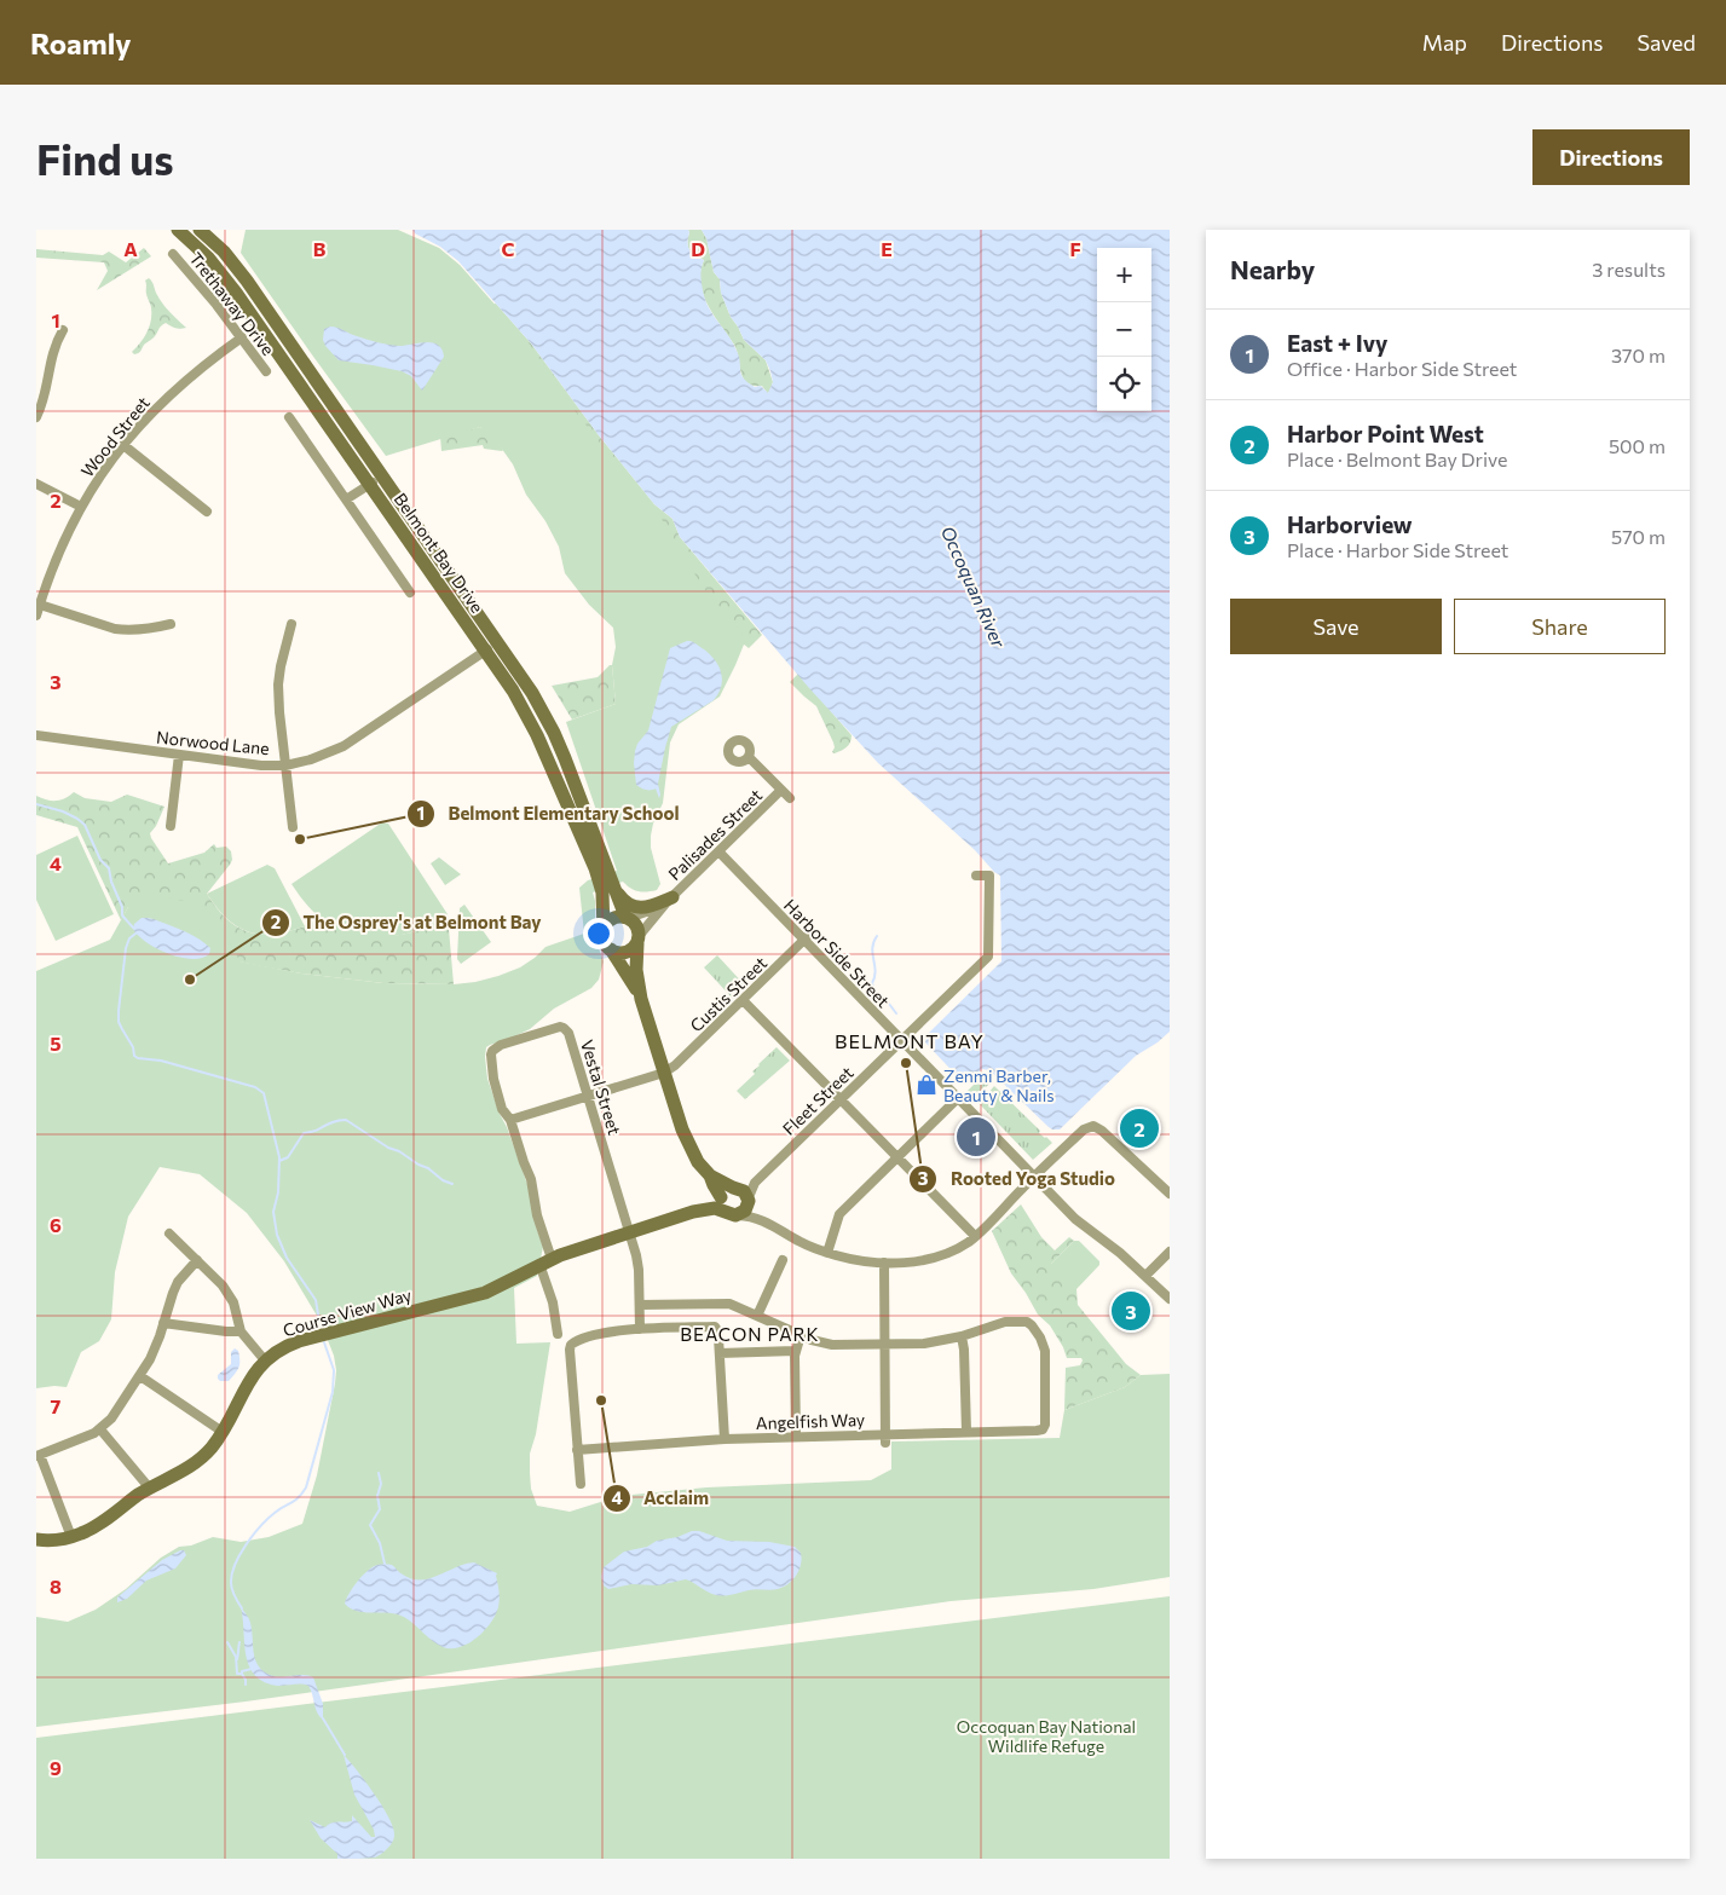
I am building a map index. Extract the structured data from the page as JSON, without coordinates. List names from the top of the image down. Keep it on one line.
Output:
{"streets":{"street":["Trethaway Drive","Wood Street","Belmont Bay Drive","Norwood Lane","Palisades Street","Harbor Side Street","Custis Street","Vestal Street","Fleet Street","Course View Way","Angelfish Way"]},"crossings":[["Trethaway Drive","Wood Street"],["Belmont Bay Drive","Norwood Lane"],["Belmont Bay Drive","Palisades Street"],["Belmont Bay Drive","Harbor Side Street"],["Belmont Bay Drive","Custis Street"],["Belmont Bay Drive","Fleet Street"],["Belmont Bay Drive","Course View Way"],["Palisades Street","Harbor Side Street"],["Harbor Side Street","Custis Street"],["Harbor Side Street","Fleet Street"],["Vestal Street","Course View Way"]],"districts":["BELMONT BAY","BEACON PARK"],"water":["Occoquan River"],"parks":["Occoquan Bay National Wildlife Refuge"],"places":{"other":["Belmont Elementary School","The Osprey's at Belmont Bay","Rooted Yoga Studio","Acclaim"],"shop":["Zenmi Barber, Beauty & Nails"]},"page":{"header":"Roamly","nav":["Map","Directions","Saved"],"buttons":["Directions",["Save","Share"]],"title":"Find us","heading":["Nearby","3 results"],"map_buttons":["+","−"],"list":[{"mark":"1","name":"East + Ivy","note":"Office · Harbor Side Street","value":"370 m"},{"mark":"2","name":"Harbor Point West","note":"Place · Belmont Bay Drive","value":"500 m"},{"mark":"3","name":"Harborview","note":"Place · Harbor Side Street","value":"570 m"}],"pins":["2","1","3"]},"grid":{"columns":["A","B","C","D","E","F"],"rows":["1","2","3","4","5","6","7","8","9"]}}
